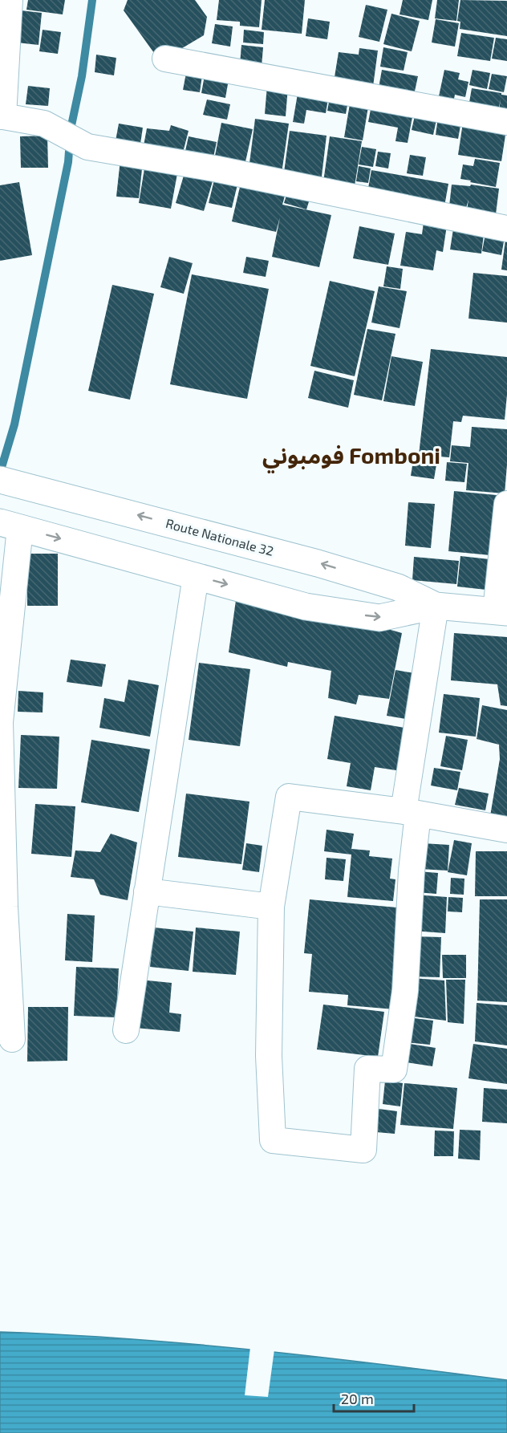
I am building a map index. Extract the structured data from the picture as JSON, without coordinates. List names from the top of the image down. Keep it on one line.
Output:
{"streets":{"street":["Route Nationale 32"]},"districts":["فومبوني Fomboni"],"scale_bar":"20 m"}
